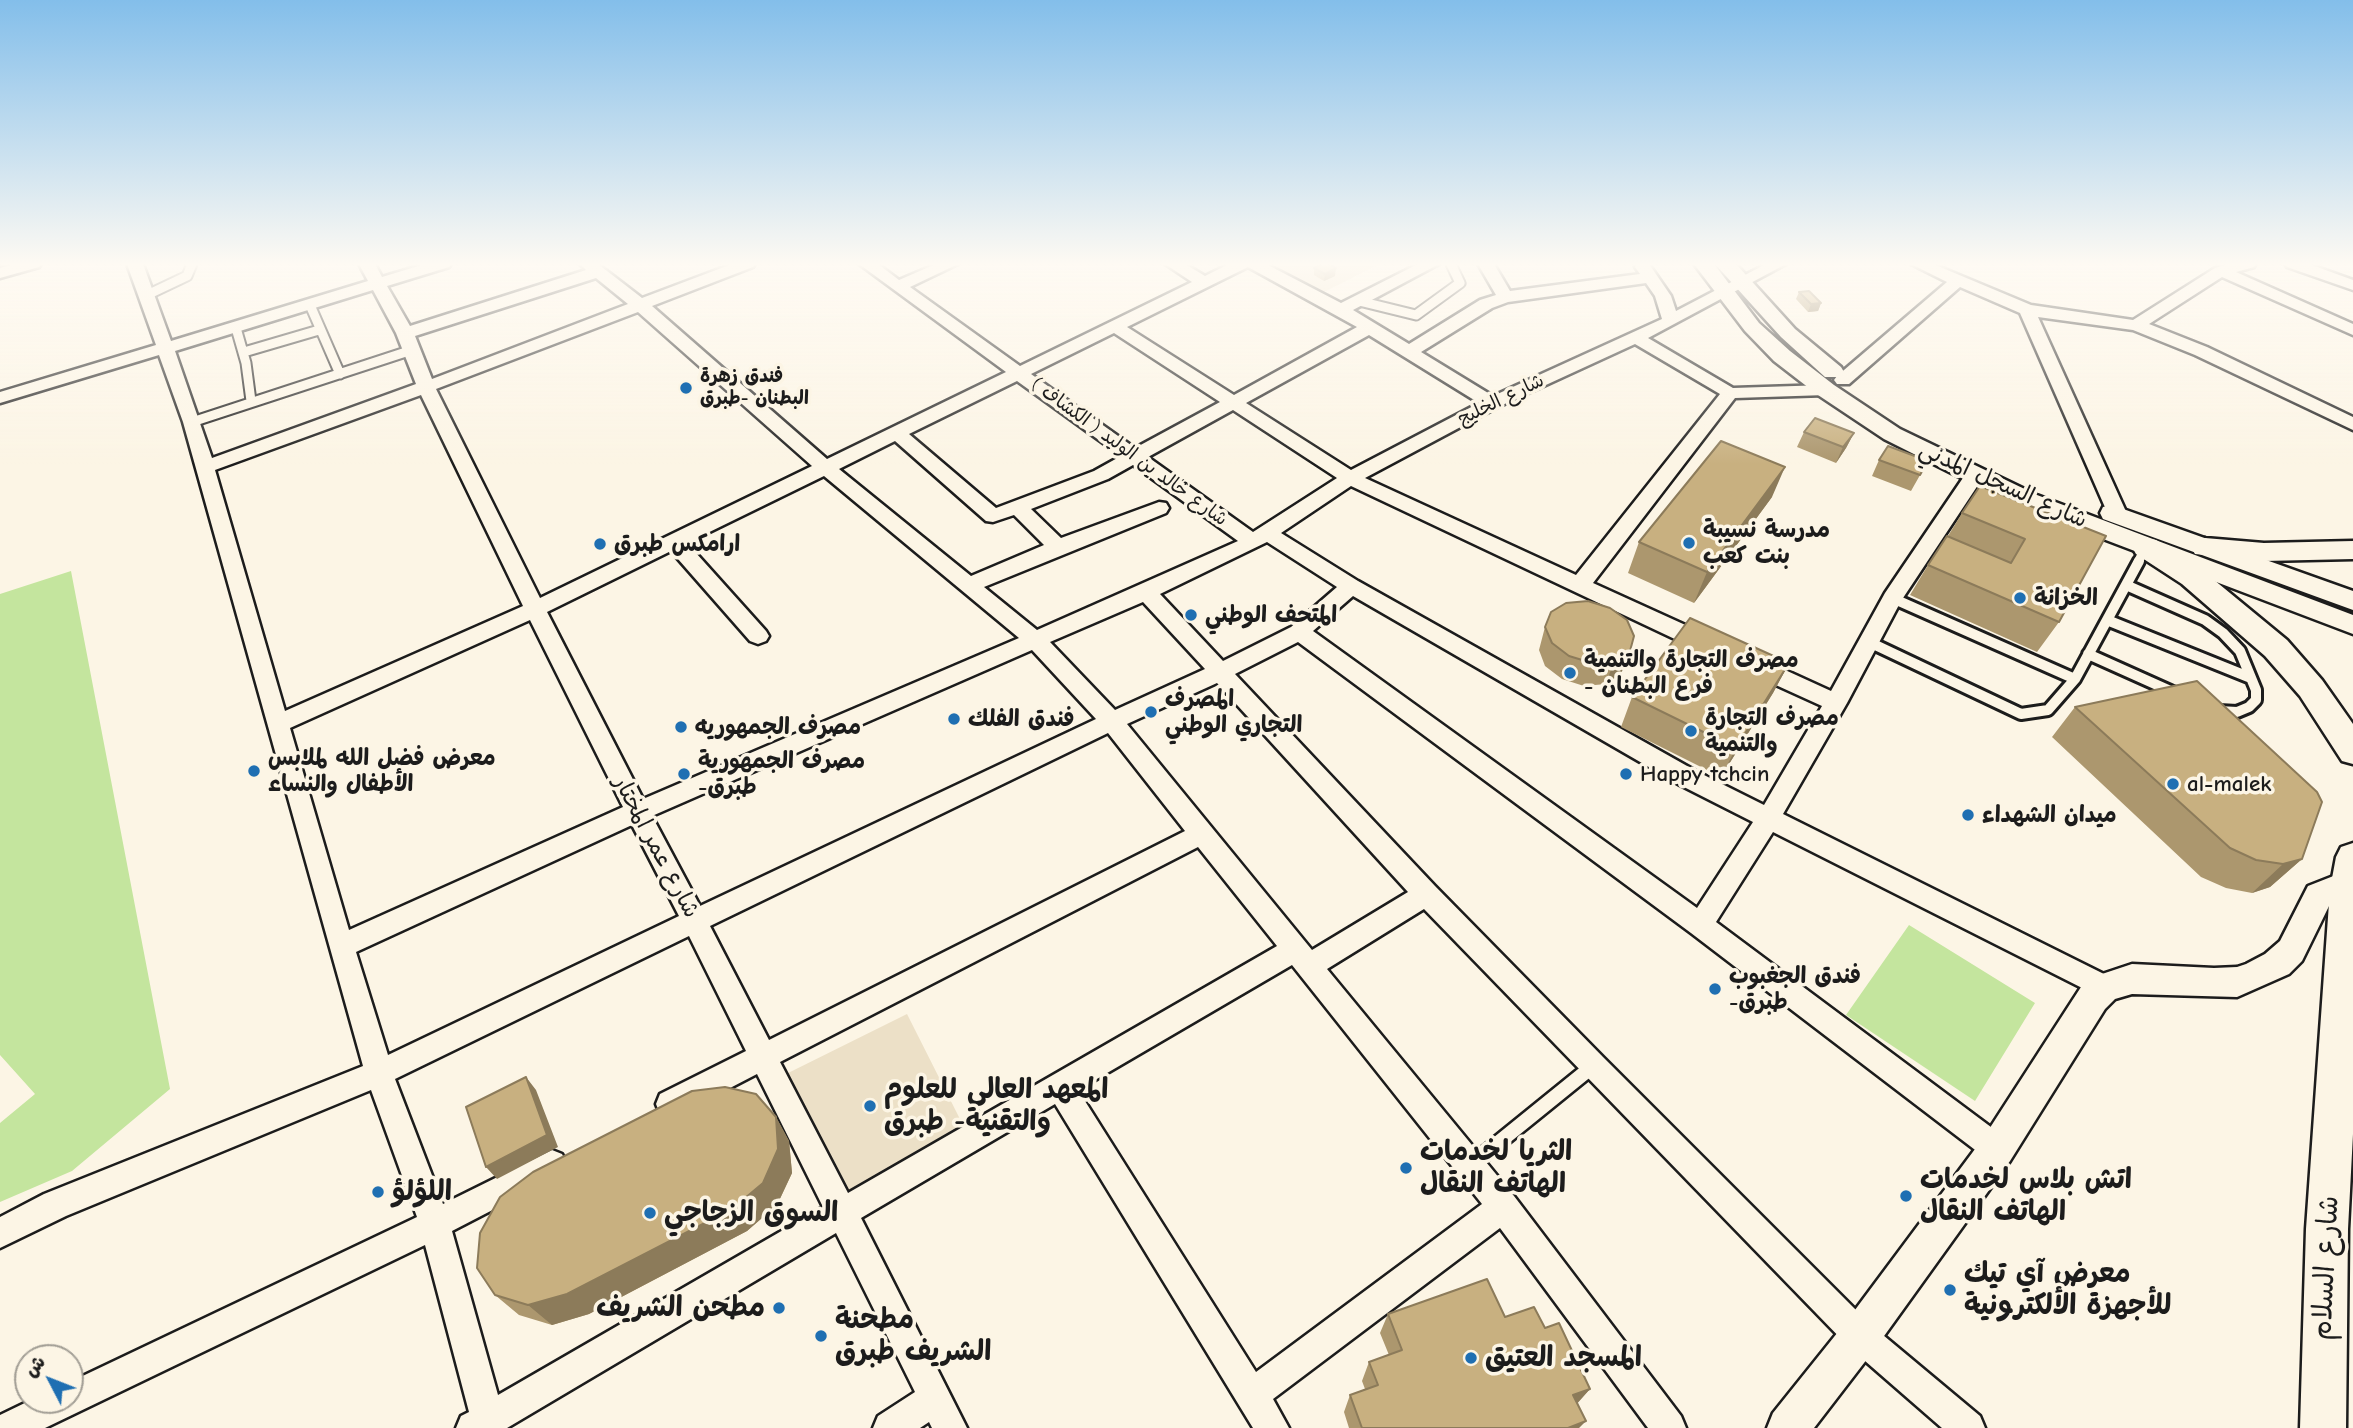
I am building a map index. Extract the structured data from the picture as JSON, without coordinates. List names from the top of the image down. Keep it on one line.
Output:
{"streets":{"main road":["شارع السلام"],"street":["شارع الخليج","شارع خالد بن الوليد ( الكشاف )","شارع السجل المدني","شارع عمر المختار"]},"crossings":[["شارع الخليج","شارع خالد بن الوليد ( الكشاف )"],["شارع الخليج","شارع عمر المختار"]],"places":["فندق زهرة البطنان -طبرق","مدرسة نسيبة بنت كعب","ارامكس طبرق","الخزانة","المتحف الوطني","مصرف التجارة والتنمية - فرع البطنان","المصرف التجاري الوطني","فندق الفلك","مصرف الجمهوريه","مصرف التجارة والتنمية","معرض فضل الله لملابس الأطفال والنساء","مصرف الجمهورية -طبرق","Happy tchcin","al-malek","ميدان الشهداء","فندق الجغبوب -طبرق","المعهد العالي للعلوم والتقنية- طبرق","الثريا لخدمات الهاتف النقال","اللؤلؤ","اتش بلاس لخدمات الهاتف النقال","السوق الزجاجي","معرض آي تيك للأجهزة الألكترونية","مطحن الشريف","مطحنة الشريف طبرق","المسجد العتيق"],"north":"top left"}
